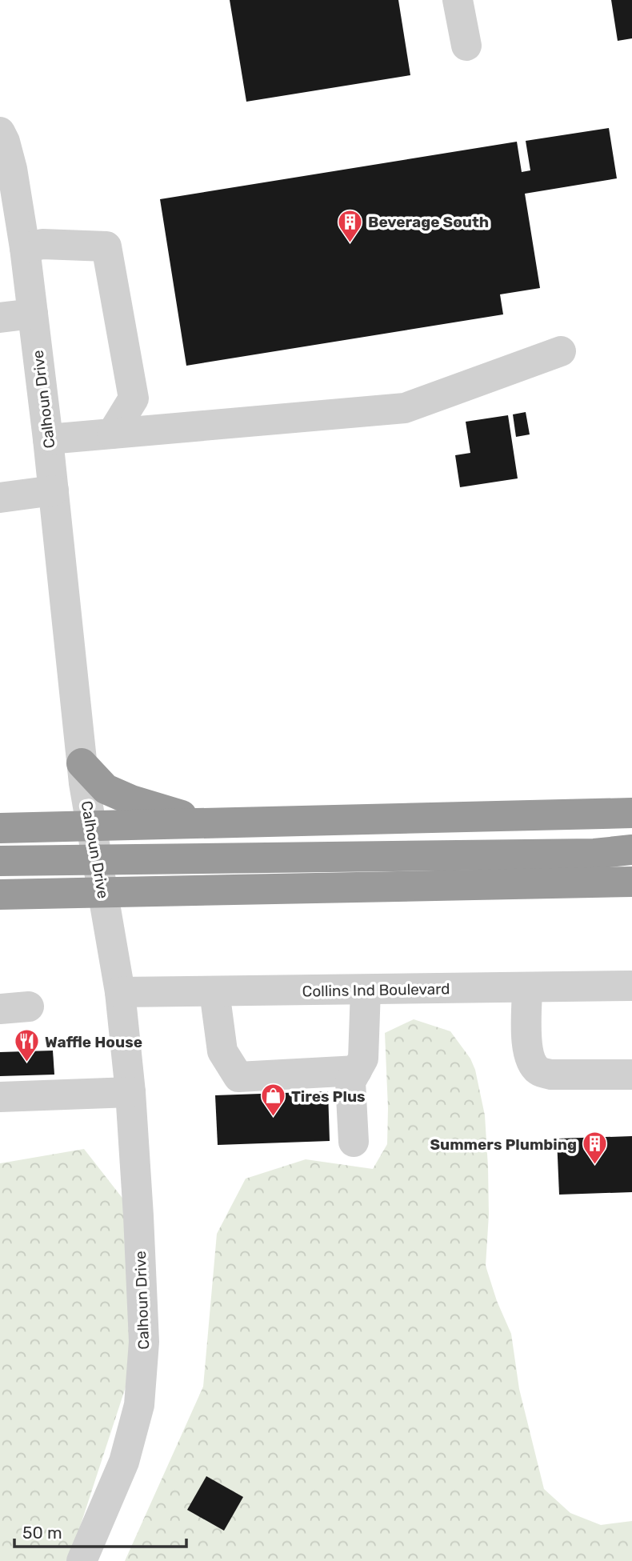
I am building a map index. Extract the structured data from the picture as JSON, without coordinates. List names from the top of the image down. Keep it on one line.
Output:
{"streets":{"street":["Calhoun Drive","Collins Ind Boulevard"]},"crossings":[["Calhoun Drive","Collins Ind Boulevard"]],"places":{"building":["Beverage South","Summers Plumbing"],"restaurant":["Waffle House"],"shop":["Tires Plus"]},"scale_bar":"50 m"}
